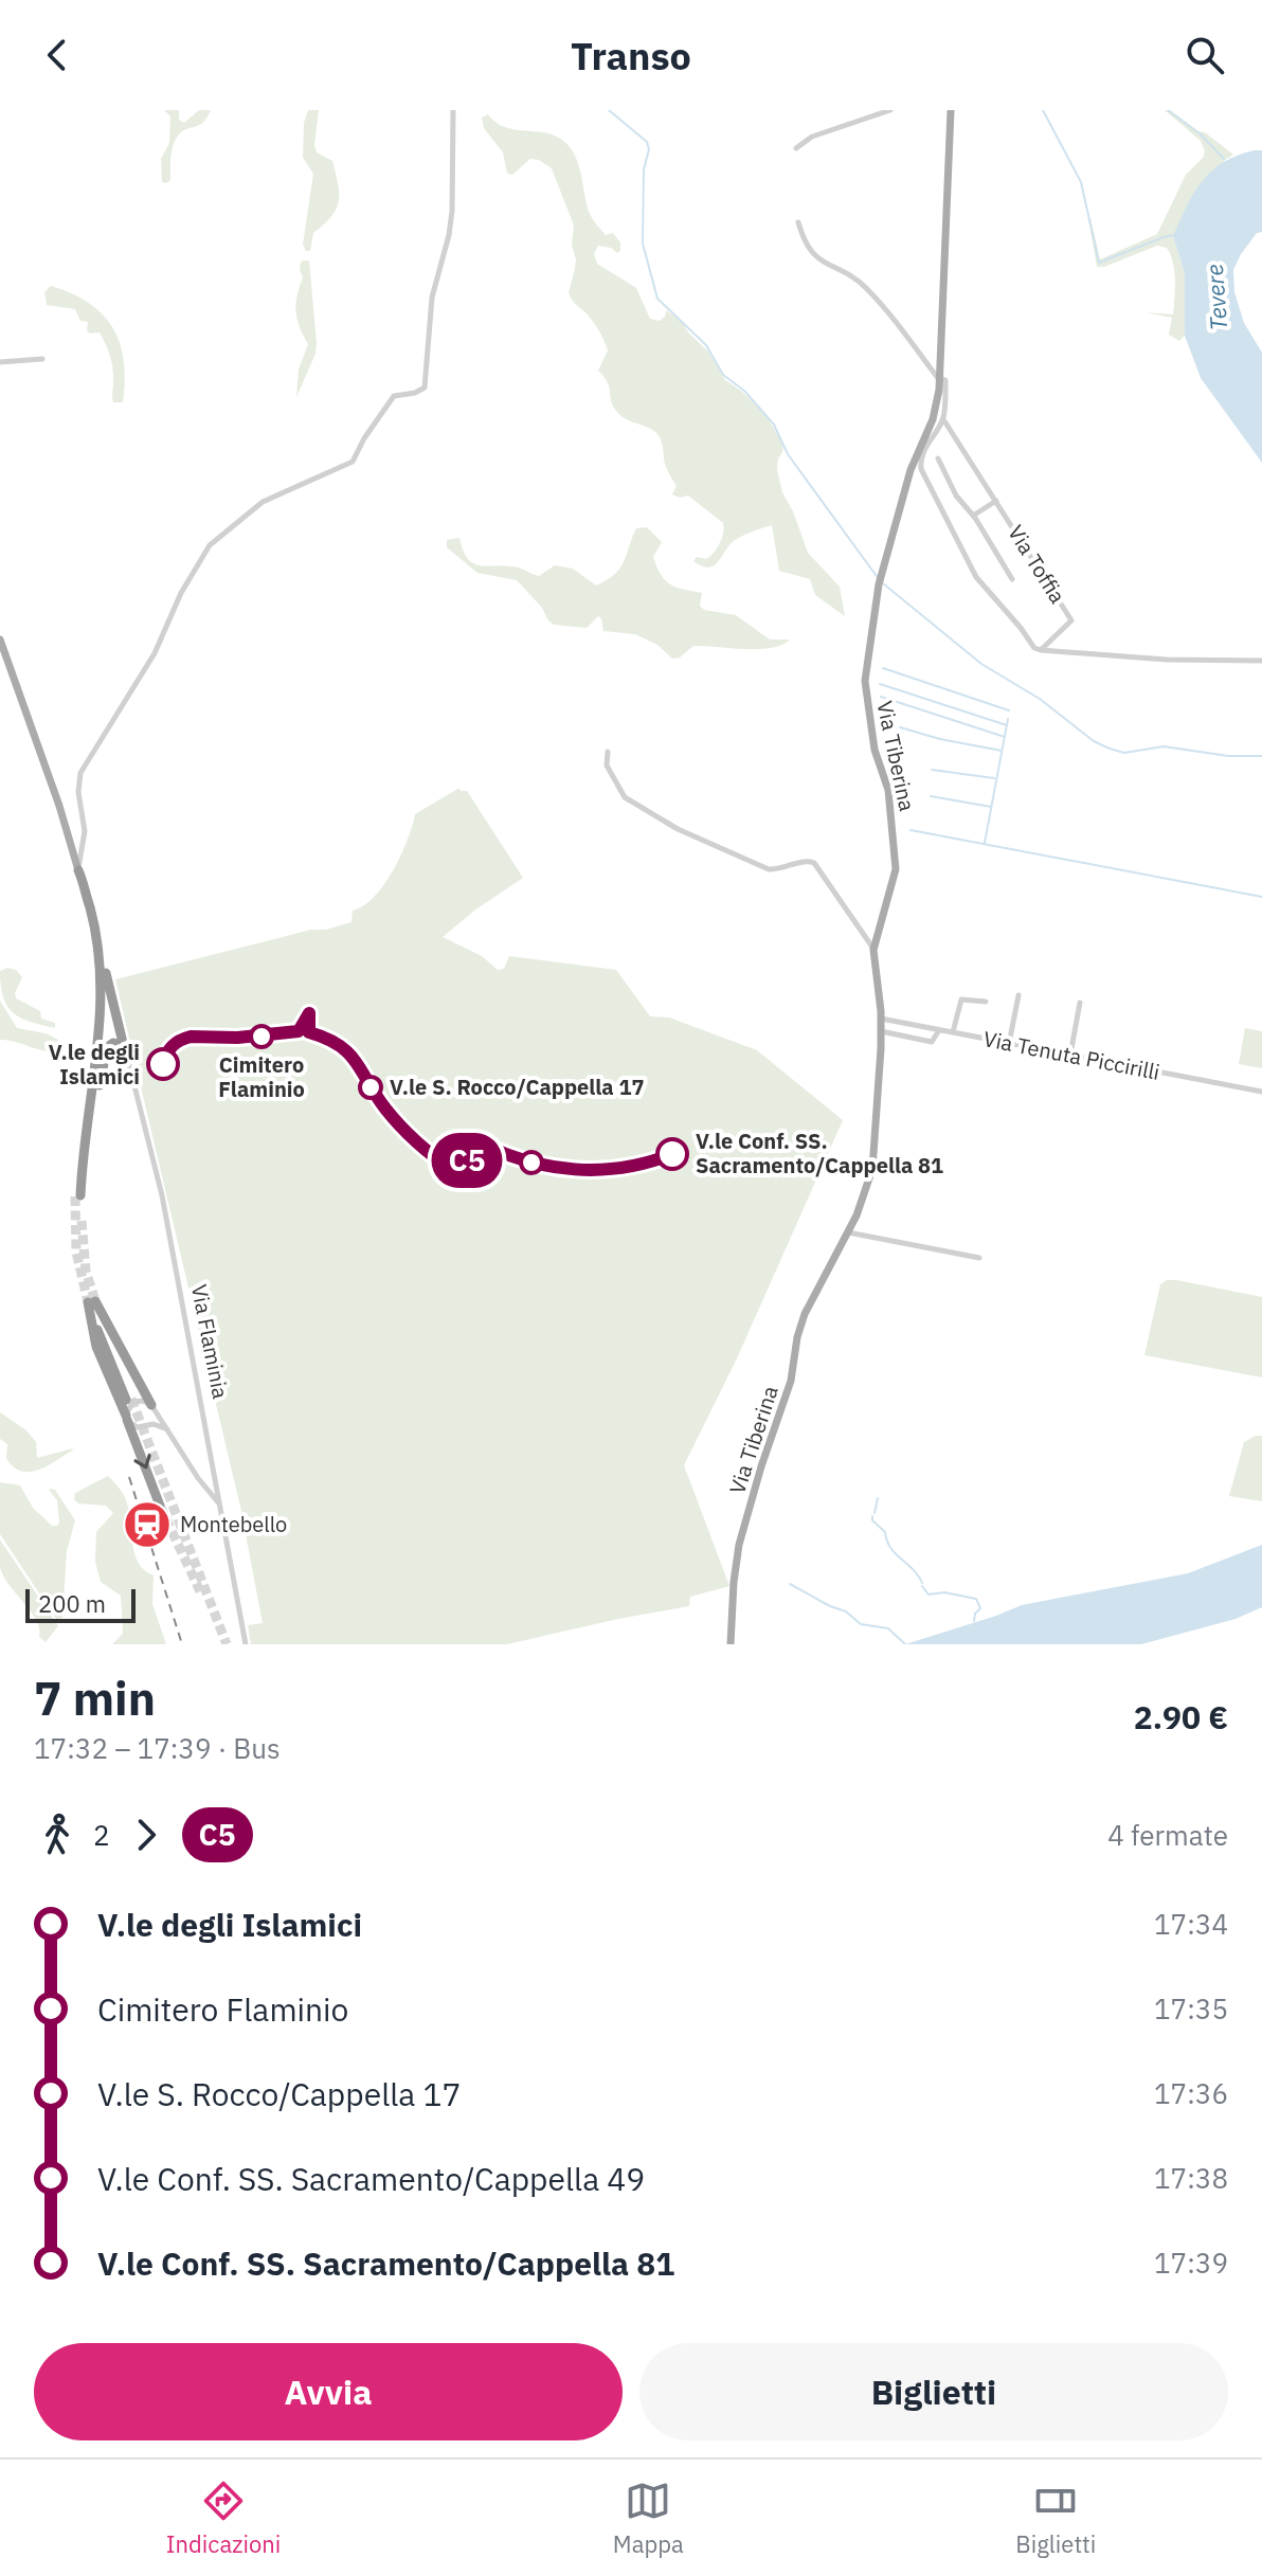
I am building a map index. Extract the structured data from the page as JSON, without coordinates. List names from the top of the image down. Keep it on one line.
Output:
{"streets":{"main road":["Via Tiberina"],"street":["Via Toffia","Via Tenuta Piccirilli","Via Flaminia"]},"crossings":[["Via Tiberina","Via Tenuta Piccirilli"]],"water":["Tevere"],"places":{"other":["Cimitero Flaminio","V.le degli Islamici","V.le S. Rocco/Cappella 17","V.le Conf. SS. Sacramento/Cappella 81"],"station":["Montebello"]},"lines":["bus line C5"],"scale_bar":"200 m","page":{"header":"Transo","on_map":"C5","scale":"200 m","heading":["7 min","17:32 – 17:39 · Bus","2.90 €"],"legs":["2","C5","4 fermate"],"list":[{"name":"V.le degli Islamici","value":"17:34"},{"name":"Cimitero Flaminio","value":"17:35"},{"name":"V.le S. Rocco/Cappella 17","value":"17:36"},{"name":"V.le Conf. SS. Sacramento/Cappella 49","value":"17:38"},{"name":"V.le Conf. SS. Sacramento/Cappella 81","value":"17:39"}],"buttons":["Avvia","Biglietti"],"tabs":["Indicazioni","Mappa","Biglietti"]}}
